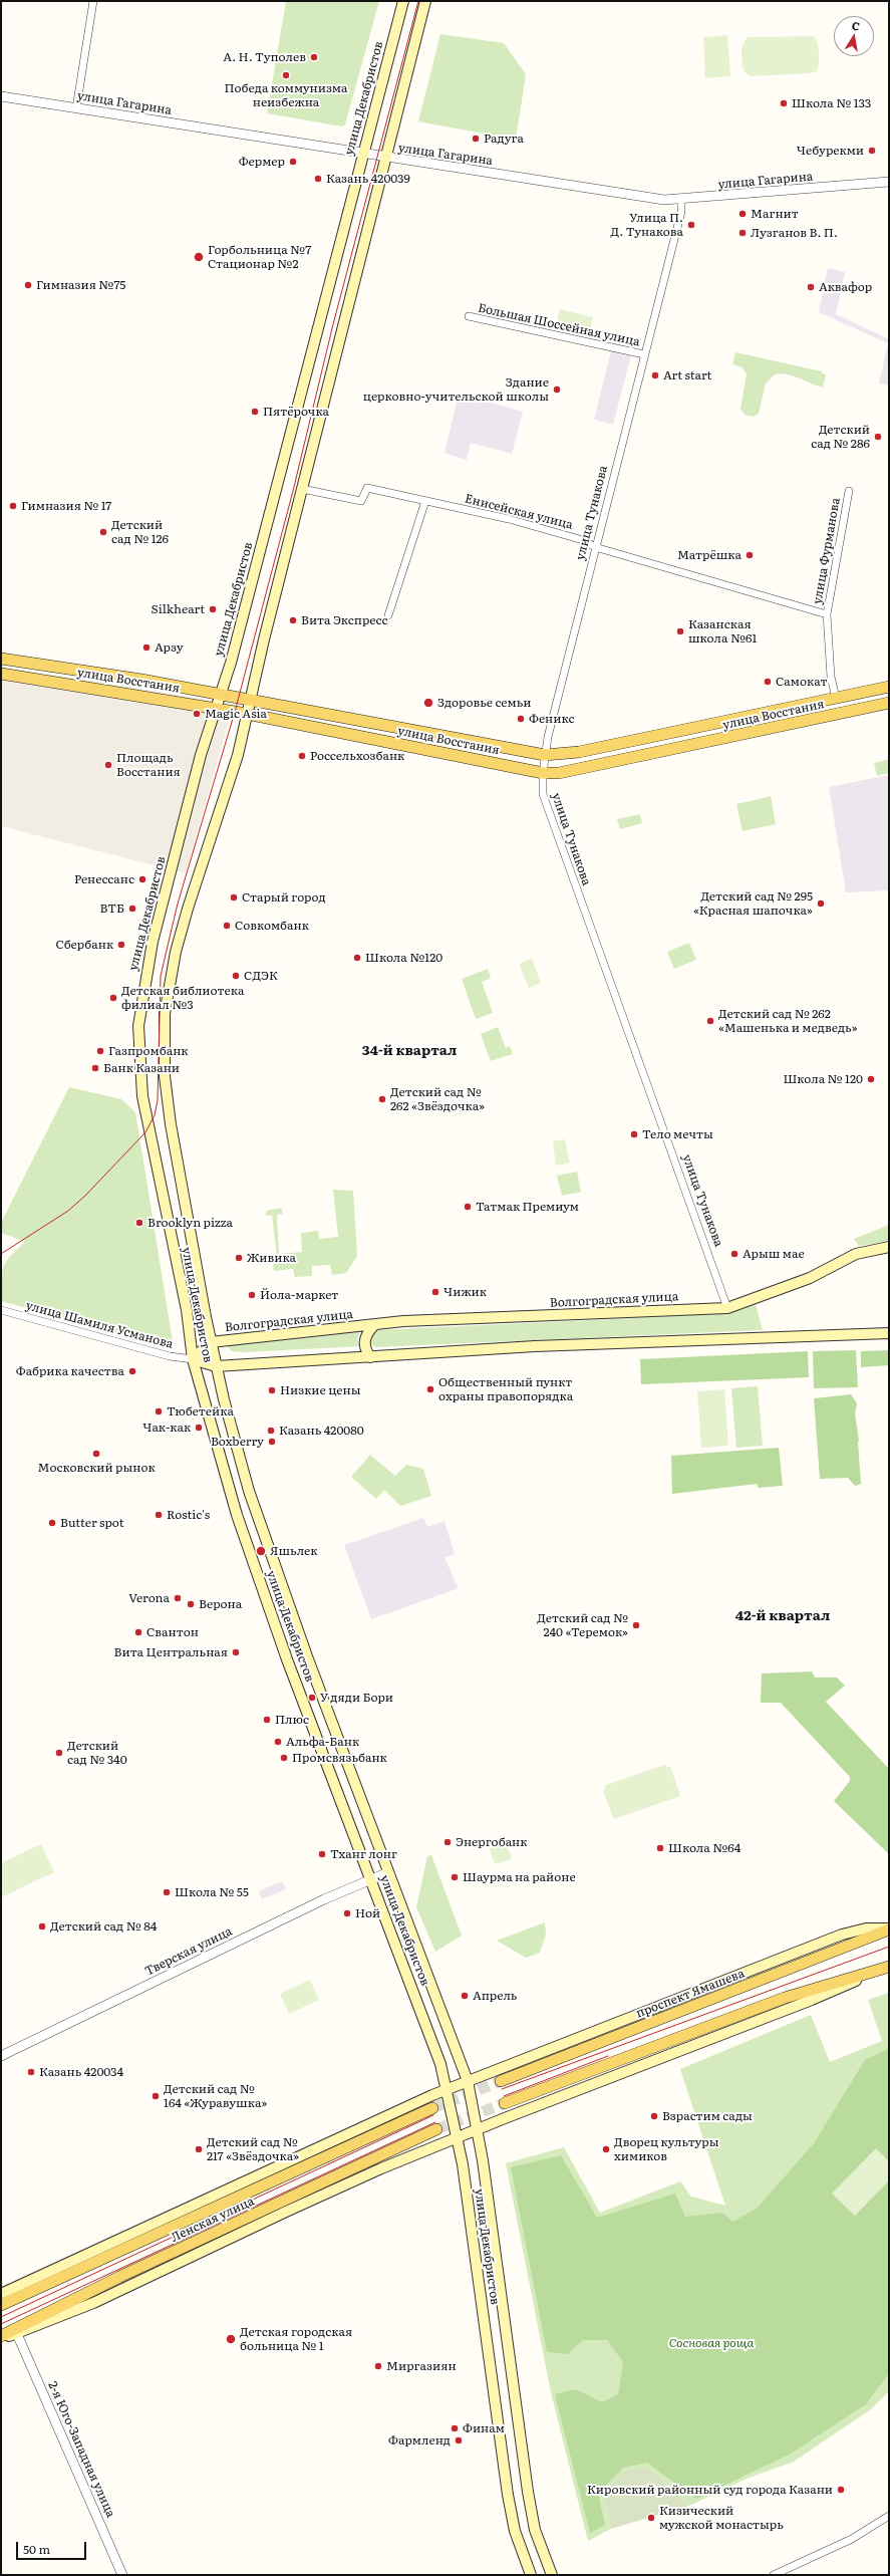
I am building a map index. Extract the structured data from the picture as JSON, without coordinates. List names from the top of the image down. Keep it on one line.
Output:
{"streets":{"main road":["улица Декабристов","улица Восстания","Волгоградская улица","проспект Ямашева","Ленская улица"],"street":["улица Гагарина","Большая Шоссейная улица","Енисейская улица","улица Тунакова","улица Фурманова","улица Шамиля Усманова","Тверская улица","2-я Юго-Западная улица"]},"crossings":[["улица Декабристов","улица Гагарина"],["улица Декабристов","Енисейская улица"],["улица Декабристов","улица Восстания"],["улица Декабристов","Волгоградская улица"],["улица Декабристов","улица Шамиля Усманова"],["улица Декабристов","Тверская улица"],["улица Гагарина","улица Тунакова"],["Большая Шоссейная улица","улица Тунакова"],["Енисейская улица","улица Тунакова"],["Енисейская улица","улица Фурманова"],["улица Тунакова","улица Восстания"],["улица Тунакова","Волгоградская улица"],["улица Фурманова","улица Восстания"],["Волгоградская улица","улица Шамиля Усманова"]],"districts":["34-й квартал","42-й квартал"],"parks":["Сосновая роща"],"places":["А. Н. Туполев","Победа коммунизма неизбежна","Школа № 133","Радуга","Чебурекми","Фермер","Казань 420039","Магнит","Улица П. Д. Тунакова","Лузганов В. П.","Горбольница №7 Стационар №2","Гимназия №75","Аквафор","Art start","Здание церковно-учительской школы","Пятёрочка","Детский сад № 286","Гимназия № 17","Детский сад № 126","Матрёшка","Silkheart","Вита Экспресс","Казанская школа №61","Арзу","Самокат","Здоровье семьи","Magic Asia","Феникс","Россельхозбанк","Площадь Восстания","Ренессанс","Старый город","Детский сад № 295 «Красная шапочка»","ВТБ","Совкомбанк","Сбербанк","Школа №120","СДЭК","Детская библиотека филиал №3","Детский сад № 262 «Машенька и медведь»","Газпромбанк","Банк Казани","Школа № 120","Детский сад № 262 «Звёздочка»","Тело мечты","Татмак Премиум","Brooklyn pizza","Арыш мае","Живика","Чижик","Йола-маркет","Фабрика качества","Общественный пункт охраны правопорядка","Низкие цены","Тюбетейка","Чак-как","Казань 420080","Boxberry","Московский рынок","Rostic's","Butter spot","Яшьлек","Verona","Верона","Детский сад № 240 «Теремок»","Свантон","Вита Центральная","У дяди Бори","Плюс","Альфа-Банк","Детский сад № 340","Промсвязьбанк","Энергобанк","Школа №64","Тханг лонг","Шаурма на районе","Школа № 55","Ной","Детский сад № 84","Апрель","Казань 420034","Детский сад № 164 «Журавушка»","Взрастим сады","Детский сад № 217 «Звёздочка»","Дворец культуры химиков","Детская городская больница № 1","Миргазиян","Финам","Фармленд","Кировский районный суд города Казани","Кизический мужской монастырь"],"scale_bar":"50 m","north":"top"}
